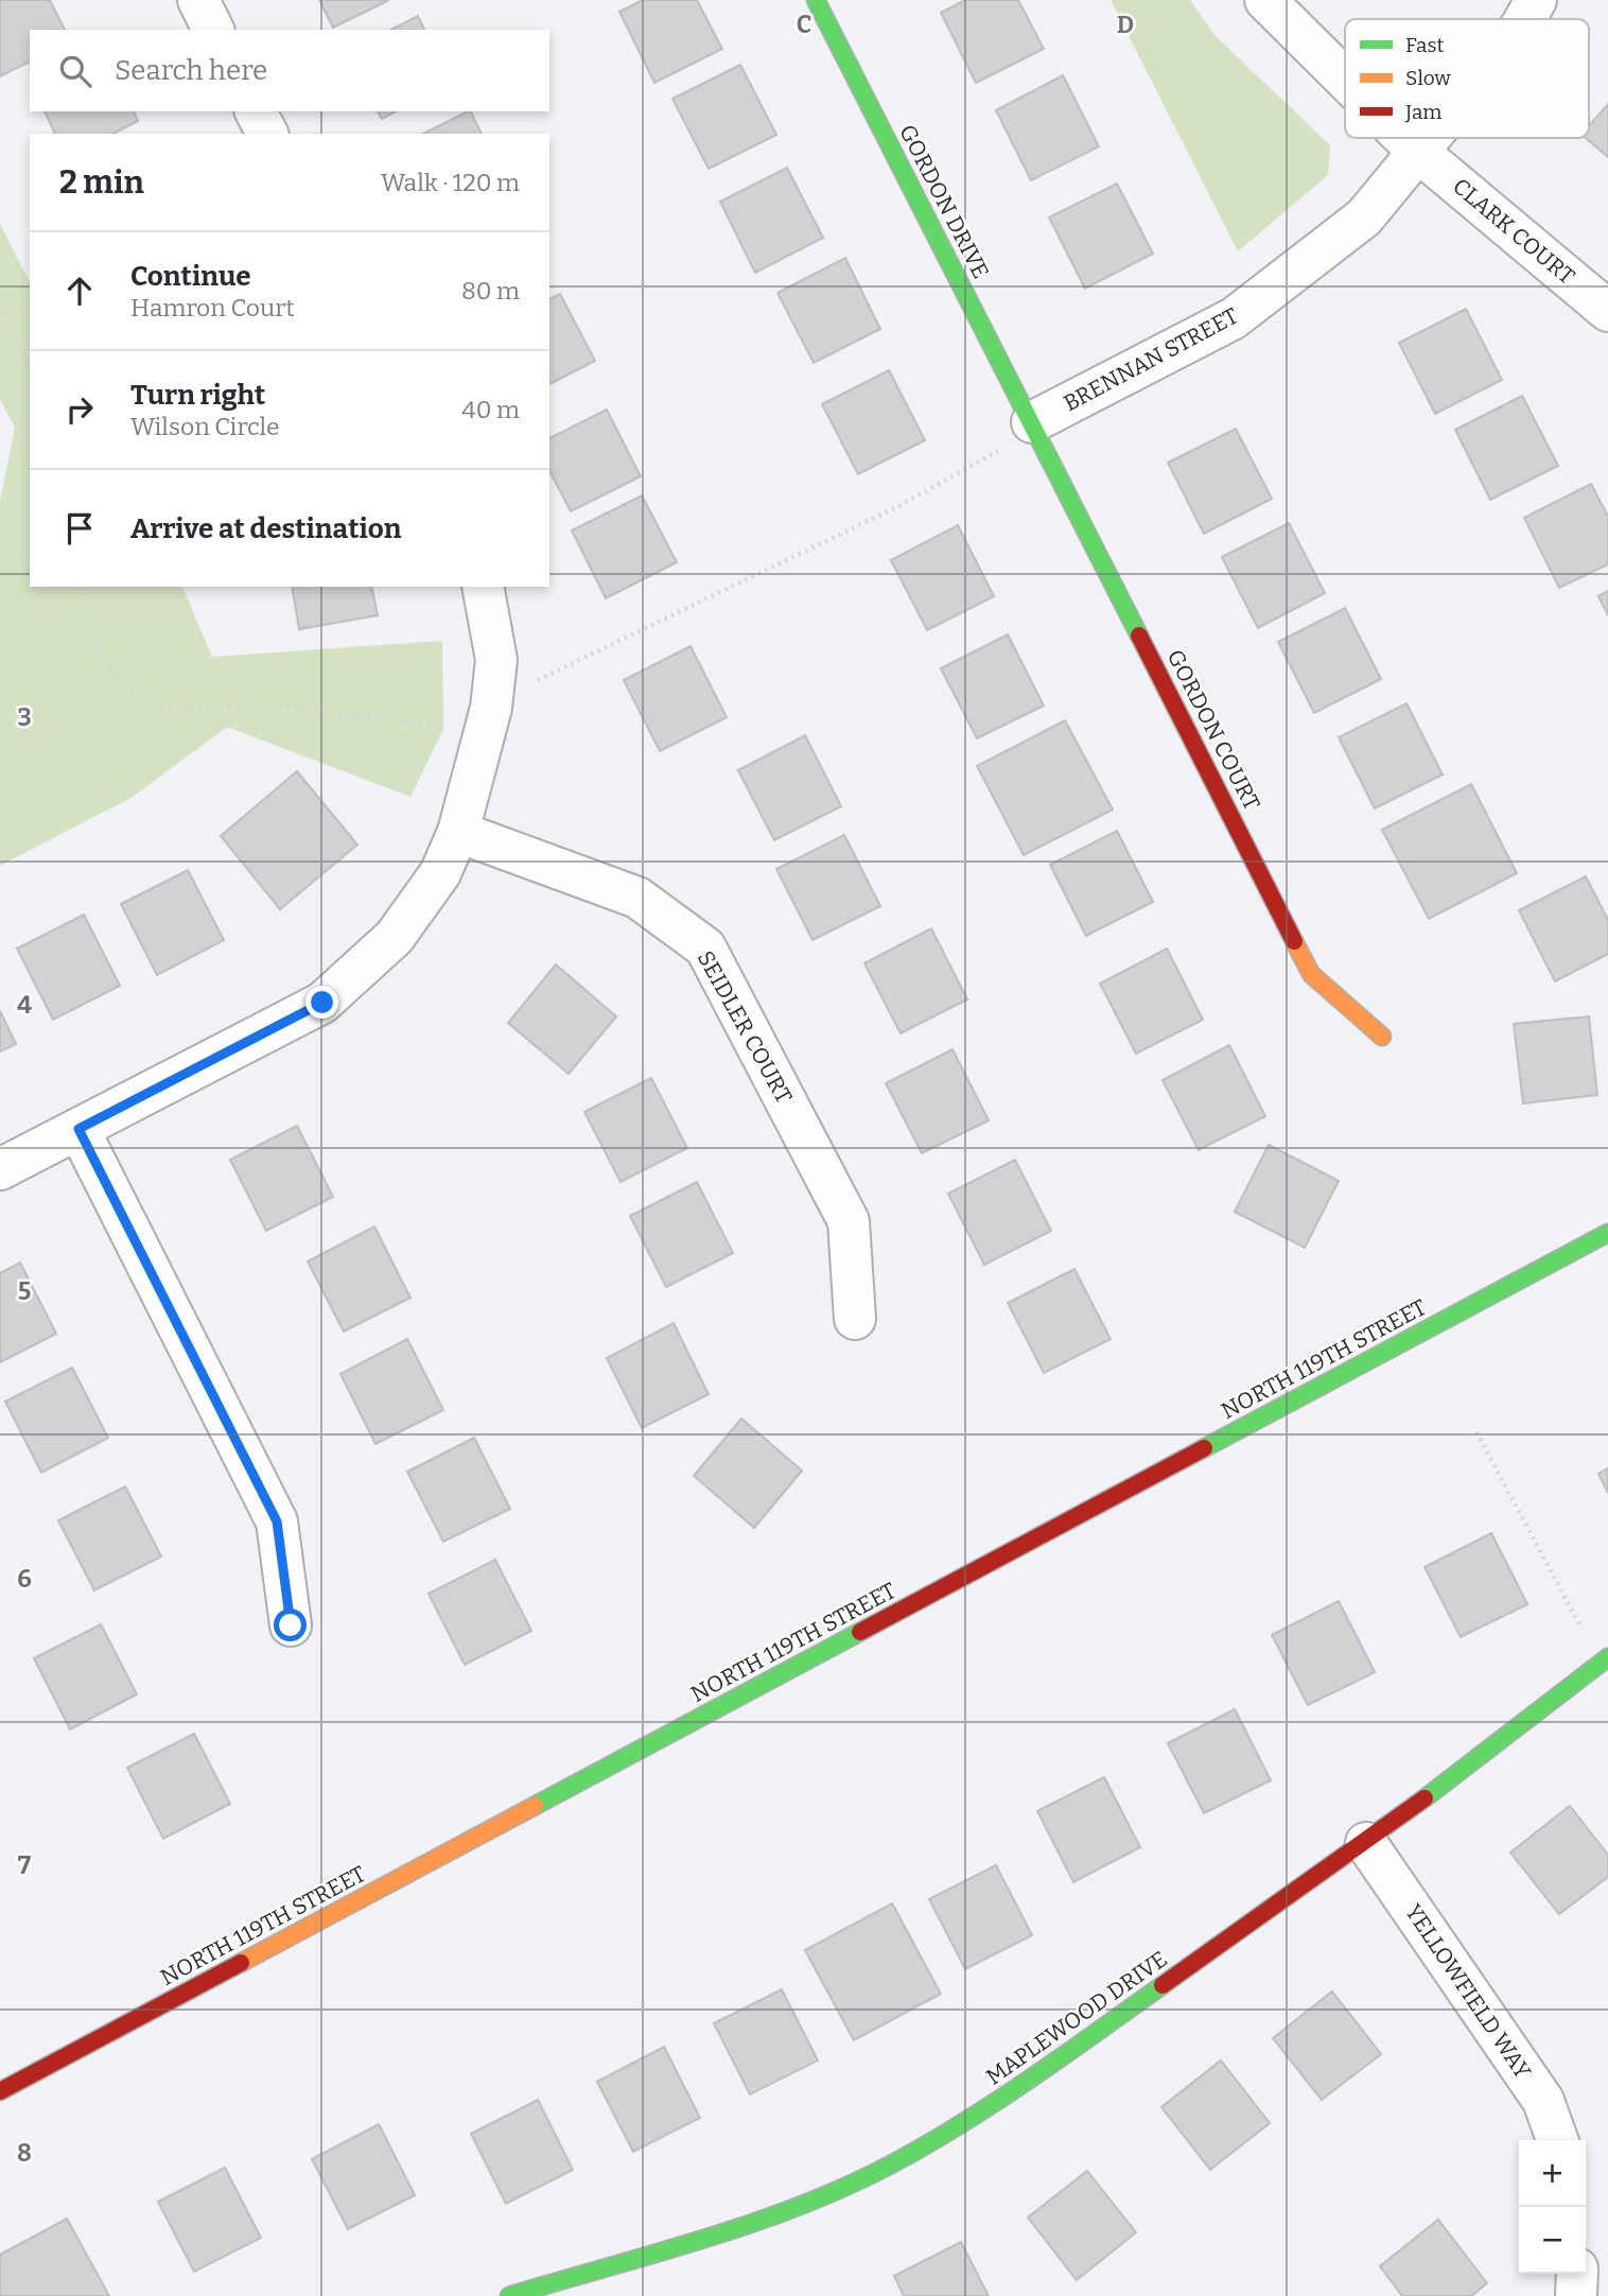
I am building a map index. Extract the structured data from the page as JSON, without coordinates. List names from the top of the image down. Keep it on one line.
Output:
{"streets":{"street":["GORDON DRIVE","CLARK COURT","BRENNAN STREET","GORDON COURT","SEIDLER COURT","NORTH 119TH STREET","YELLOWFIELD WAY","MAPLEWOOD DRIVE"]},"crossings":[["GORDON DRIVE","BRENNAN STREET"],["GORDON DRIVE","GORDON COURT"],["CLARK COURT","BRENNAN STREET"],["BRENNAN STREET","GORDON COURT"],["YELLOWFIELD WAY","MAPLEWOOD DRIVE"]],"legend":["Fast","Slow","Jam"],"page":{"search":"Search here","heading":["2 min","Walk · 120 m"],"list":[["Continue","Hamron Court","80 m"],["Turn right","Wilson Circle","40 m"],"Arrive at destination"],"map_buttons":["+","−"]},"grid":{"columns":["C","D"],"rows":["3","4","5","6","7","8"]}}
